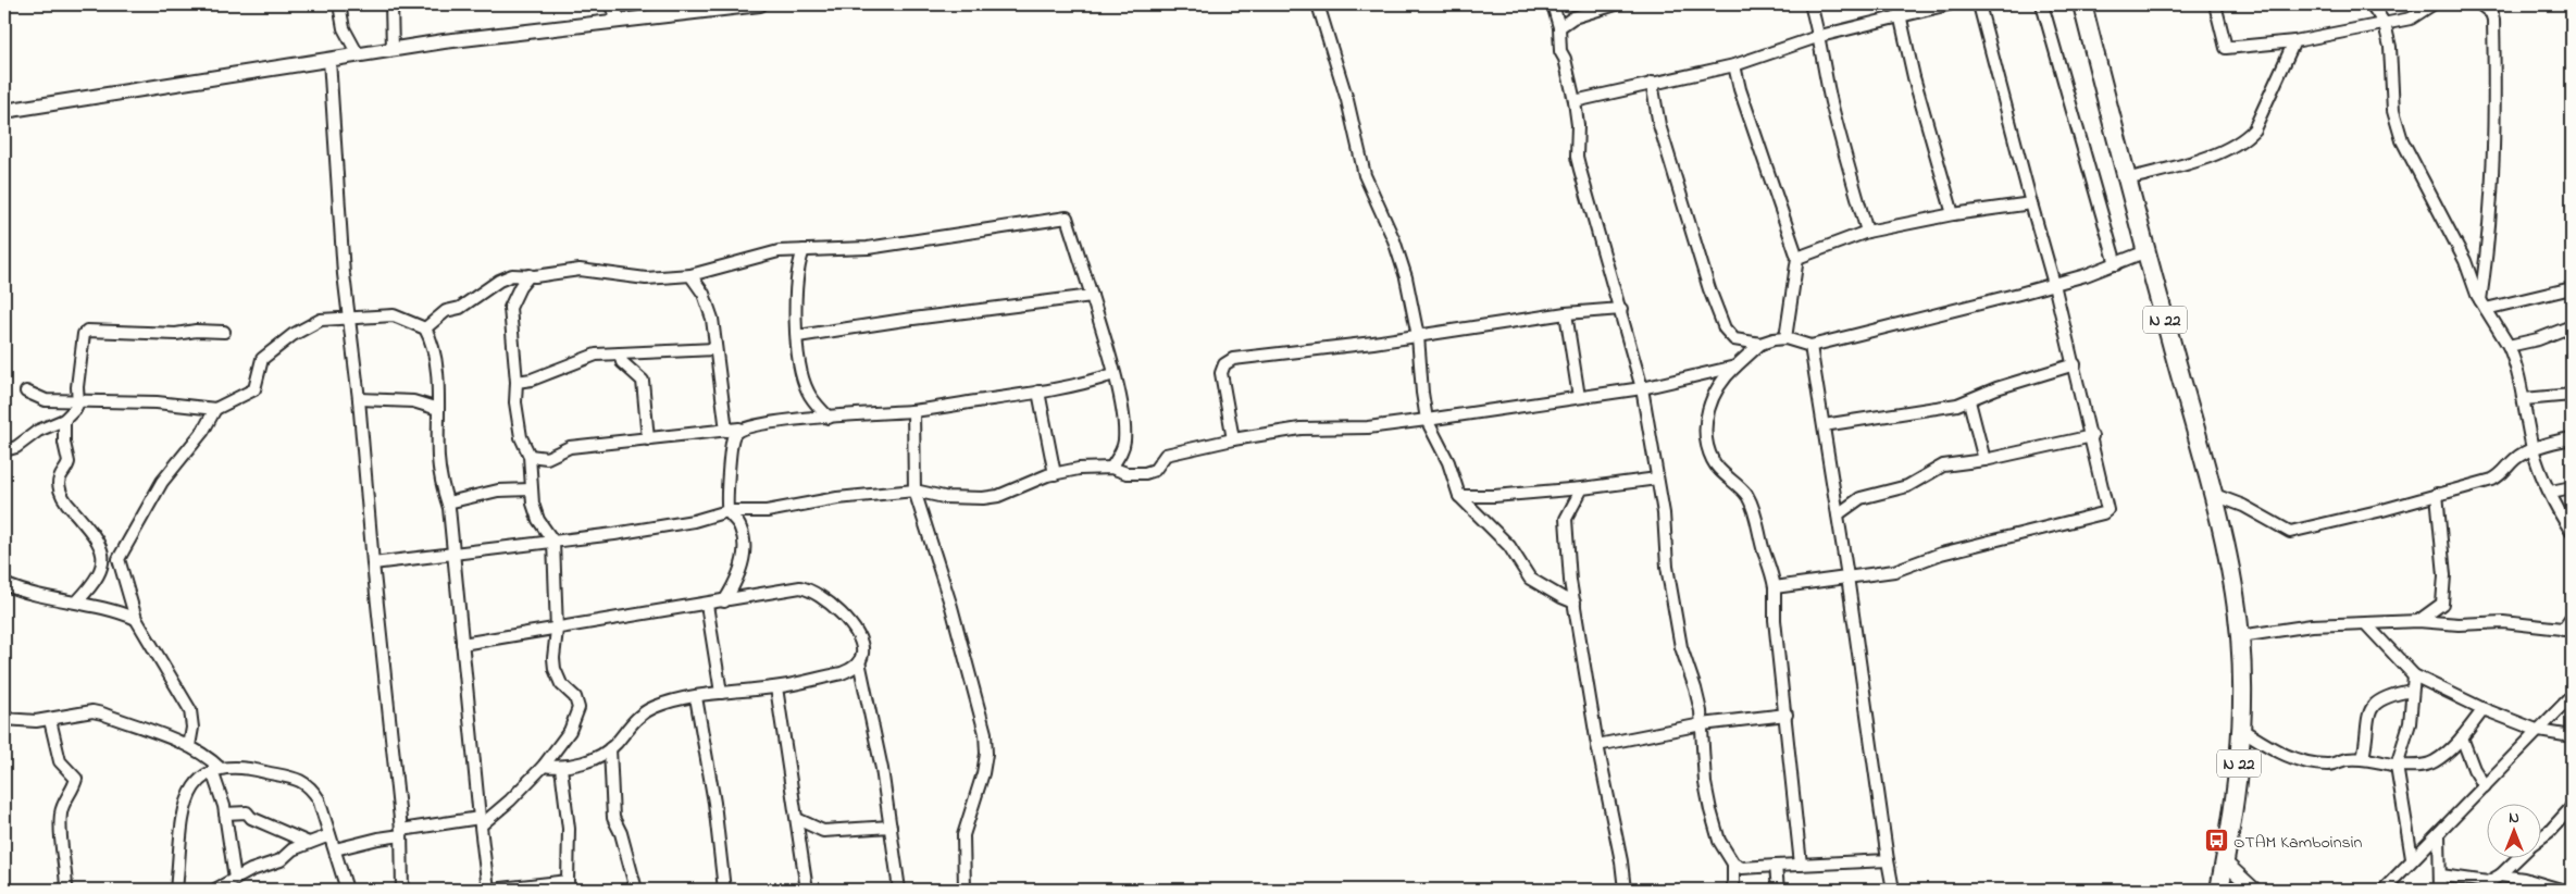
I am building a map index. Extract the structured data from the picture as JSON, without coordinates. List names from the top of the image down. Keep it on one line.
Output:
{"streets":{"main road":["N 22"]},"places":{"bus stop":["OTAM Kamboinsin"]},"north":"top"}
